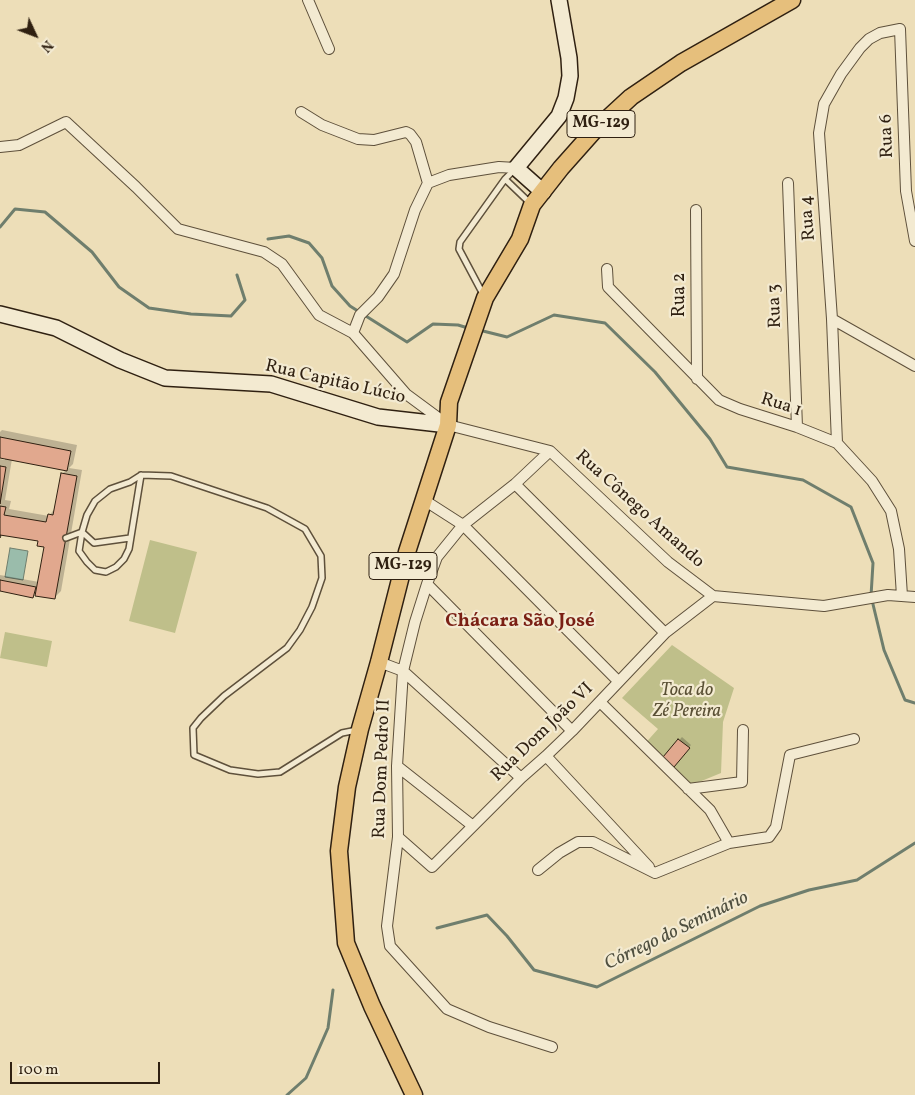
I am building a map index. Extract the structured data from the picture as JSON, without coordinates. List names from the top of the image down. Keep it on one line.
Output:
{"streets":{"main road":["MG-129"],"street":["Rua 6","Rua 4","Rua 2","Rua 3","Rua Capitão Lúcio","Rua 1","Rua Cônego Amando","Rua Dom João VI","Rua Dom Pedro II"]},"crossings":[["MG-129","Rua Capitão Lúcio"],["Rua 6","Rua 4"],["Rua 4","Rua 1"],["Rua 2","Rua 1"],["Rua 3","Rua 1"],["Rua Capitão Lúcio","Rua Cônego Amando"],["Rua Capitão Lúcio","Rua Dom Pedro II"],["Rua Cônego Amando","Rua Dom João VI"],["Rua Cônego Amando","Rua Dom Pedro II"],["Rua Dom João VI","Rua Dom Pedro II"]],"districts":["Chácara São José"],"water":["Córrego do Seminário"],"parks":["Toca do Zé Pereira"],"scale_bar":"100 m","north":"bottom right"}
